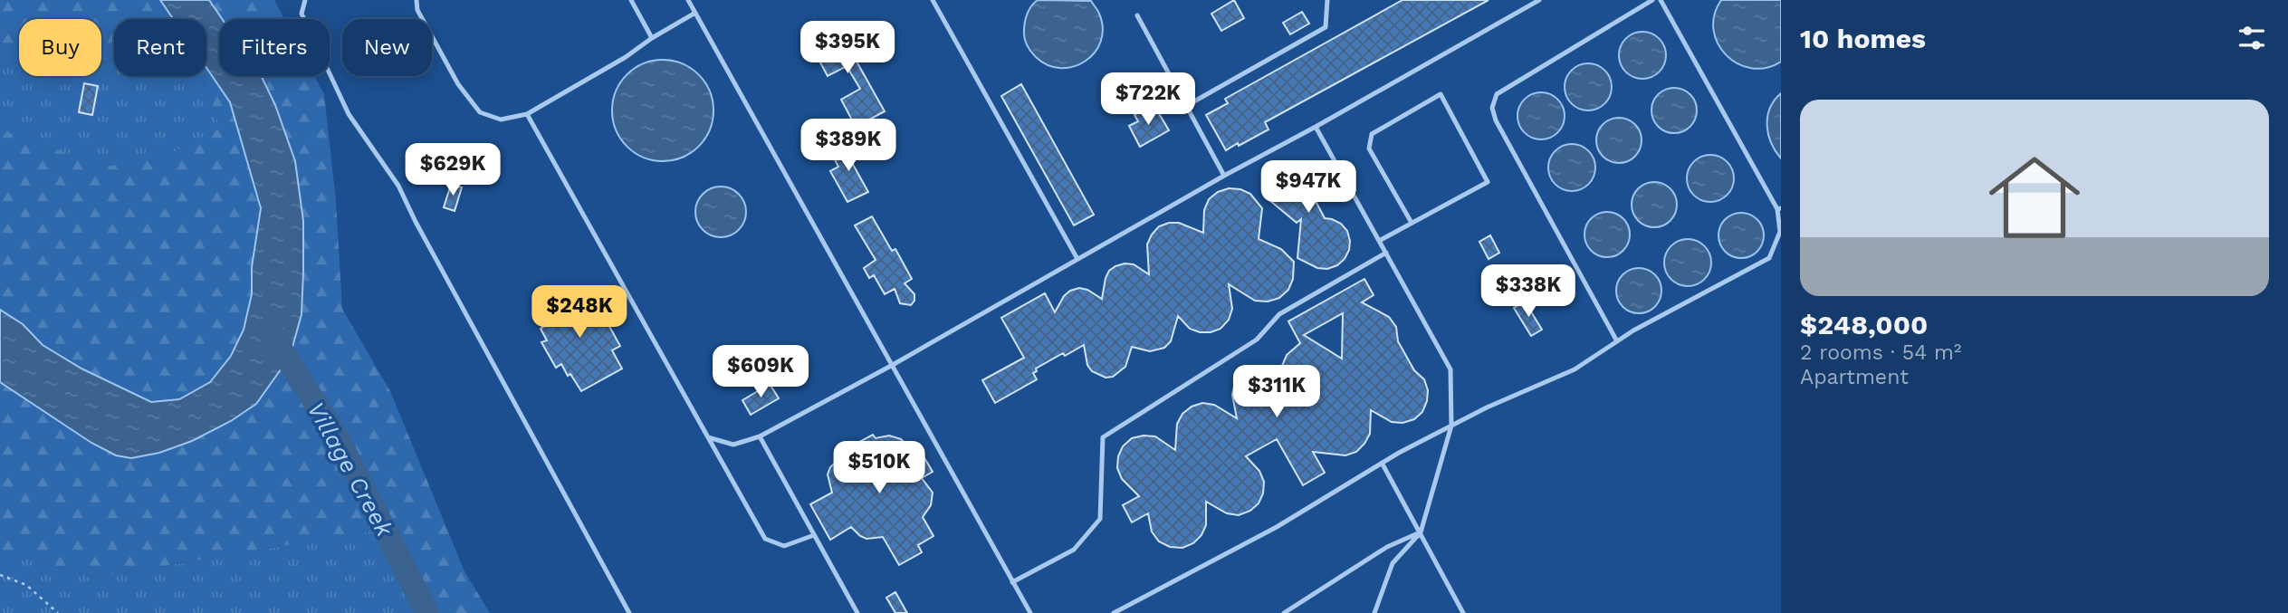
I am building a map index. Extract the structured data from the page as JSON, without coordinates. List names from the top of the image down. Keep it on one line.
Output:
{"water":["Village Creek"],"page":{"heading":"10 homes","chip":["Buy","Rent","Filters","New"],"price":["$395K","$722K","$389K","$629K","$947K","$338K","$248K","$609K","$311K","$510K"],"list":[{"name":"$248,000","note":"2 rooms · 54 m² · Apartment"}]}}
